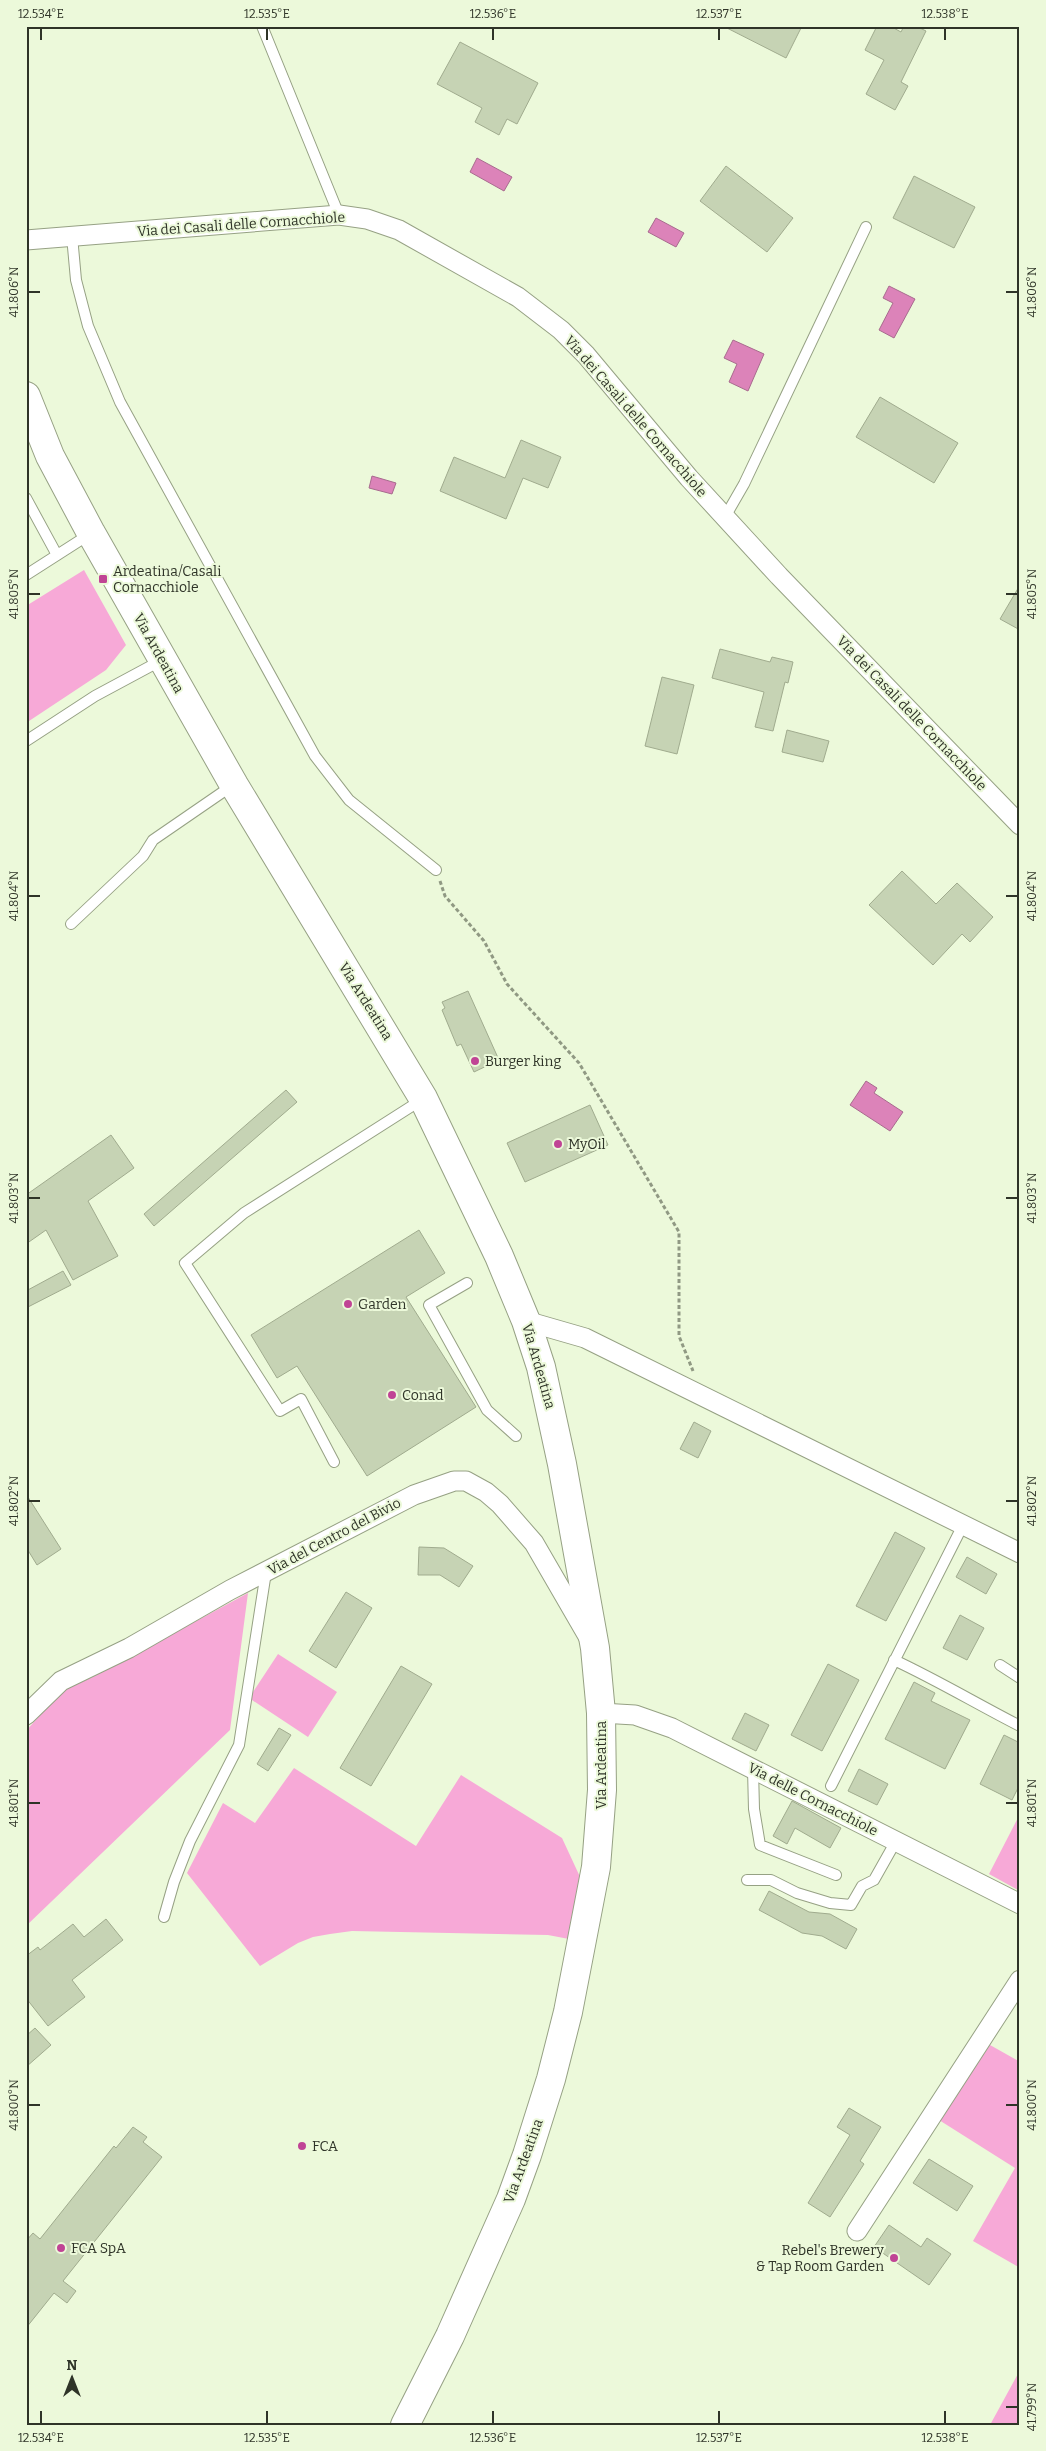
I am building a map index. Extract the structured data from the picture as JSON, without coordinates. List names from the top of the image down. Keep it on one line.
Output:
{"streets":{"main road":["Via Ardeatina"],"street":["Via dei Casali delle Cornacchiole","Via del Centro del Bivio","Via delle Cornacchiole"]},"crossings":[["Via Ardeatina","Via del Centro del Bivio"],["Via Ardeatina","Via delle Cornacchiole"]],"places":{"transit":["Ardeatina/Casali Cornacchiole"],"other":["Burger king","MyOil","Garden","Conad","FCA","FCA SpA","Rebel's Brewery & Tap Room Garden"]},"north":"top","coordinates":["12.534°E","12.535°E","12.536°E","12.537°E","12.538°E","41.806°N","41.805°N","41.804°N","41.803°N","41.802°N","41.801°N","41.800°N","41.799°N"]}
